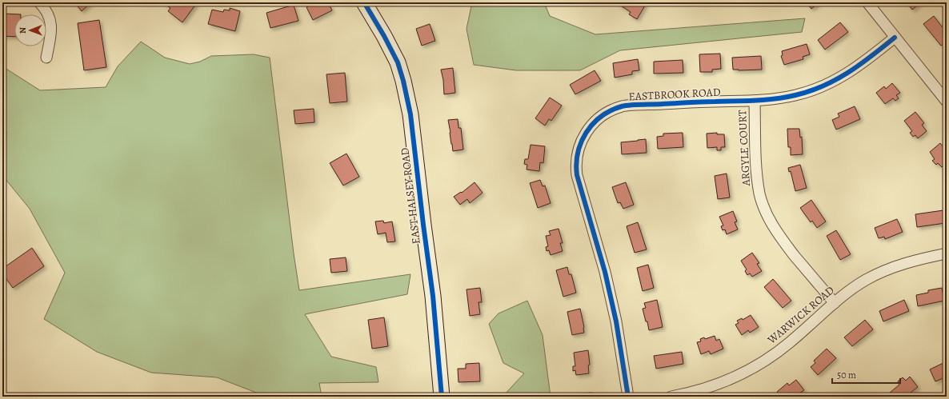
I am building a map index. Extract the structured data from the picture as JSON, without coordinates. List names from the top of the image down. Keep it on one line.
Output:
{"streets":{"street":["EASTBROOK ROAD","ARGYLE COURT","EAST HALSEY ROAD","WARWICK ROAD"]},"crossings":[["EASTBROOK ROAD","ARGYLE COURT"],["ARGYLE COURT","WARWICK ROAD"]],"scale_bar":"50 m","north":"left"}
